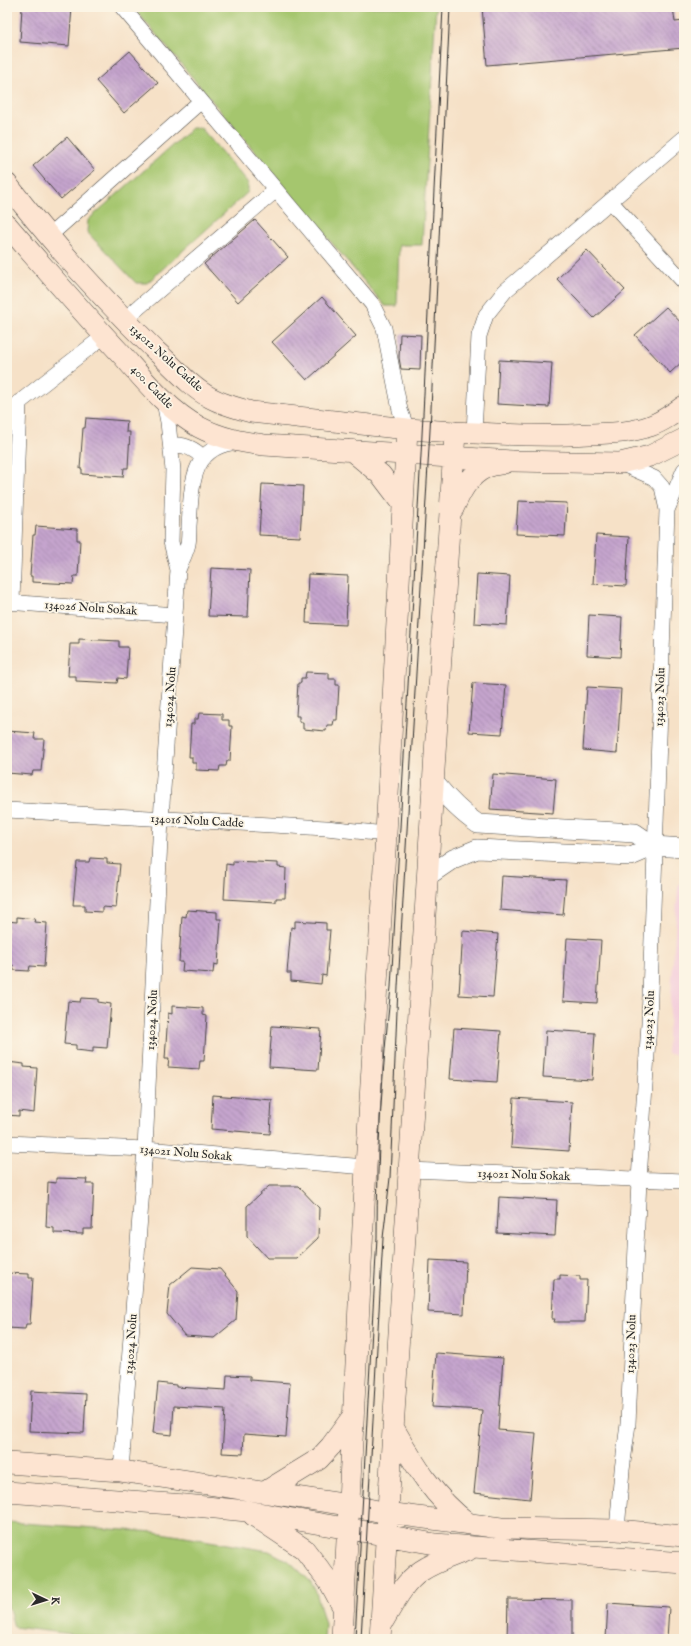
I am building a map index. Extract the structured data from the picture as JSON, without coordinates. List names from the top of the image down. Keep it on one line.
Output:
{"streets":{"main road":["134012 Nolu Cadde","400. Cadde"],"street":["134026 Nolu Sokak","134024 Nolu","134023 Nolu","134016 Nolu Cadde","134021 Nolu Sokak"]},"crossings":[["400. Cadde","134024 Nolu"],["134026 Nolu Sokak","134024 Nolu"],["134024 Nolu","134016 Nolu Cadde"],["134024 Nolu","134021 Nolu Sokak"],["134023 Nolu","134021 Nolu Sokak"]],"north":"right"}
